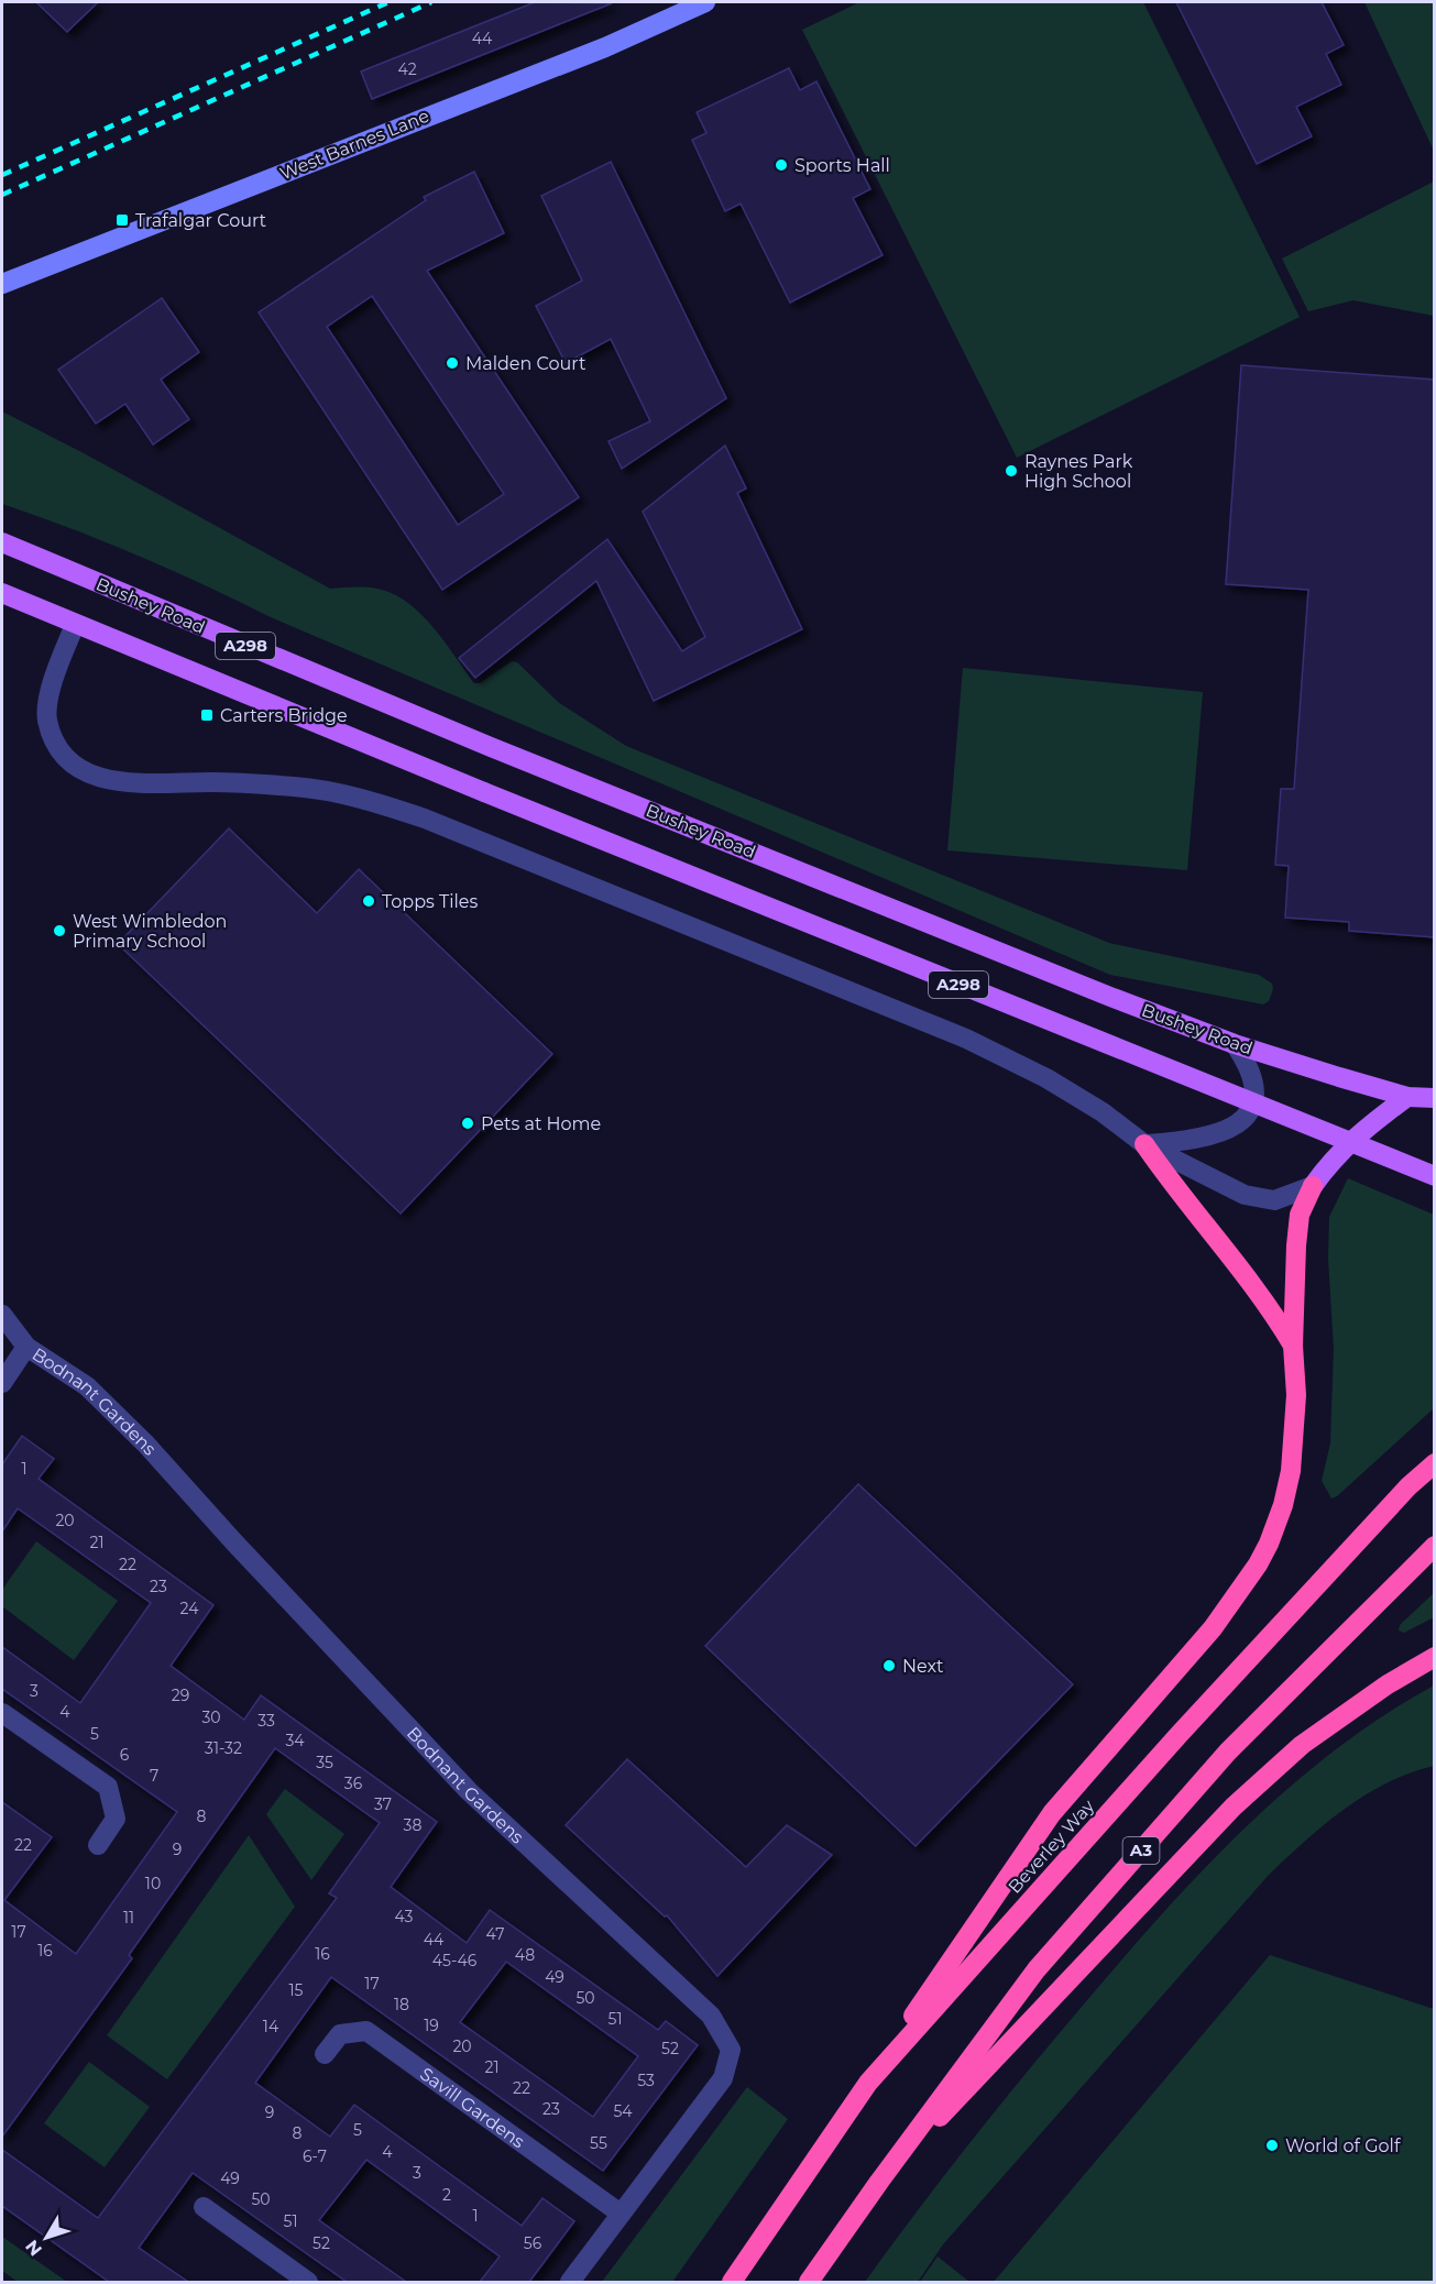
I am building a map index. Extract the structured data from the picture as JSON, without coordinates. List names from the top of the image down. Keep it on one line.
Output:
{"streets":{"highway":["Beverley Way","A3"],"main road":["West Barnes Lane","Bushey Road","A298"],"street":["Bodnant Gardens","Savill Gardens"]},"crossings":[["Bushey Road","A298"],["Bodnant Gardens","Savill Gardens"]],"places":{"other":["Sports Hall","Malden Court","Raynes Park High School","Topps Tiles","West Wimbledon Primary School","Pets at Home","Next","World of Golf"],"transit":["Trafalgar Court","Carters Bridge"]},"house_numbers":["44","42","1","20","21","22","23","24","3","29","4","30","33","5","34","31-32","6","35","7","36","37","8","38","22","9","10","43","11","17","47","44","16","16","48","45-46","49","17","15","50","18","51","19","14","20","52","21","53","22","23","54","9","5","8","55","4","6-7","3","49","2","50","1","51","52","56"],"north":"bottom left"}
